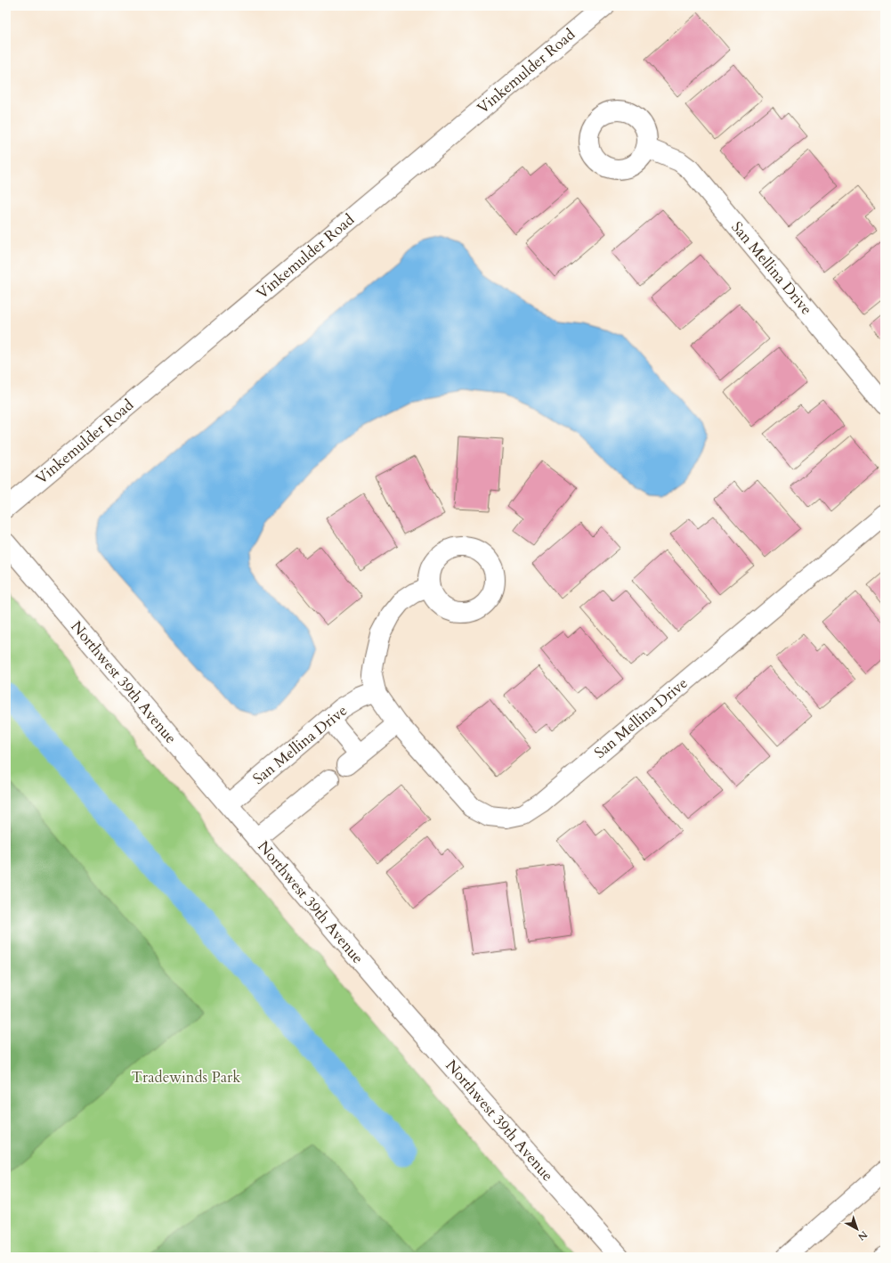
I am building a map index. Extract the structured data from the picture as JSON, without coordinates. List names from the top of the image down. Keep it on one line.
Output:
{"streets":{"street":["Vinkemulder Road","San Mellina Drive","Northwest 39th Avenue"]},"crossings":[["San Mellina Drive","Northwest 39th Avenue"]],"parks":["Tradewinds Park"],"north":"bottom right"}
